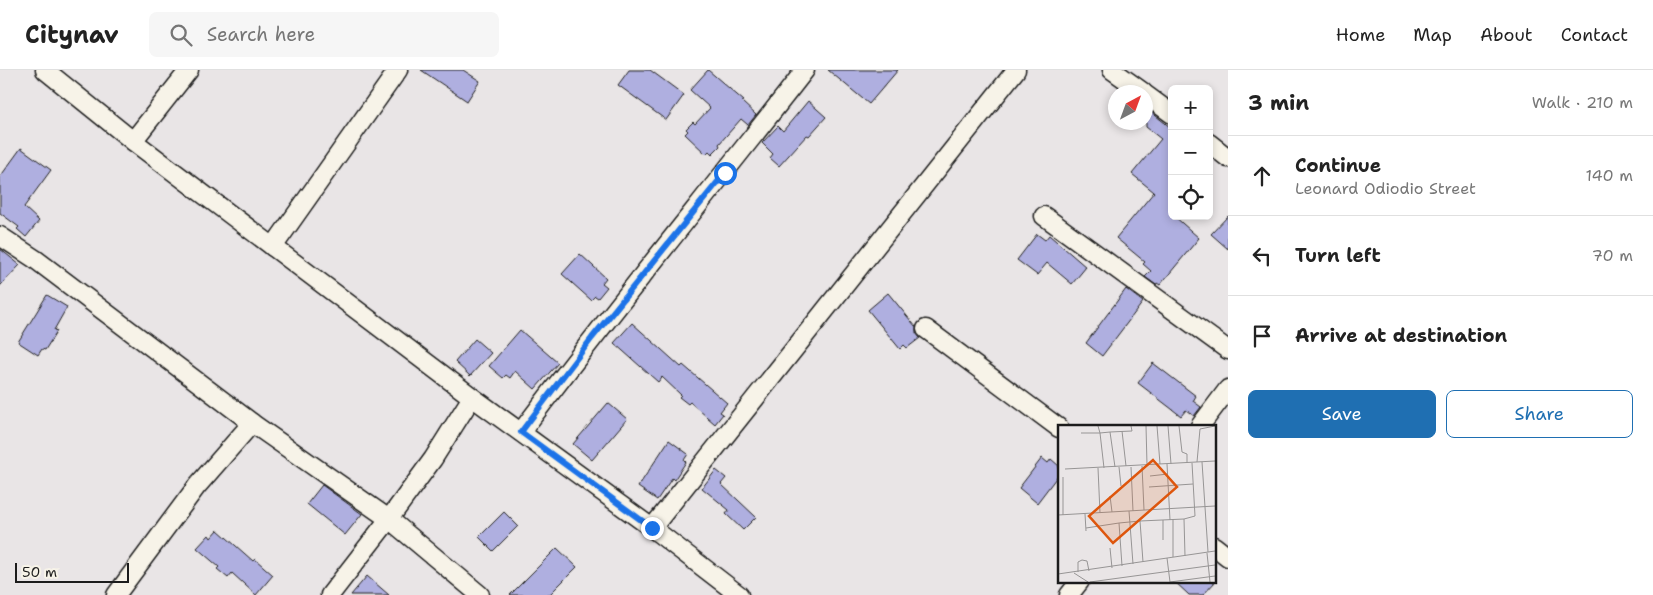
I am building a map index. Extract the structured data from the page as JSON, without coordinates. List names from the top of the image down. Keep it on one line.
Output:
{"scale_bar":"50 m","north":"top right","page":{"header":"Citynav","search":"Search here","nav":["Home","Map","About","Contact"],"heading":["3 min","Walk · 210 m"],"map_buttons":["+","−"],"list":[["Continue","Leonard Odiodio Street","140 m"],["Turn left","70 m"],"Arrive at destination"],"buttons":["Save","Share"],"scale":"50 m"}}
